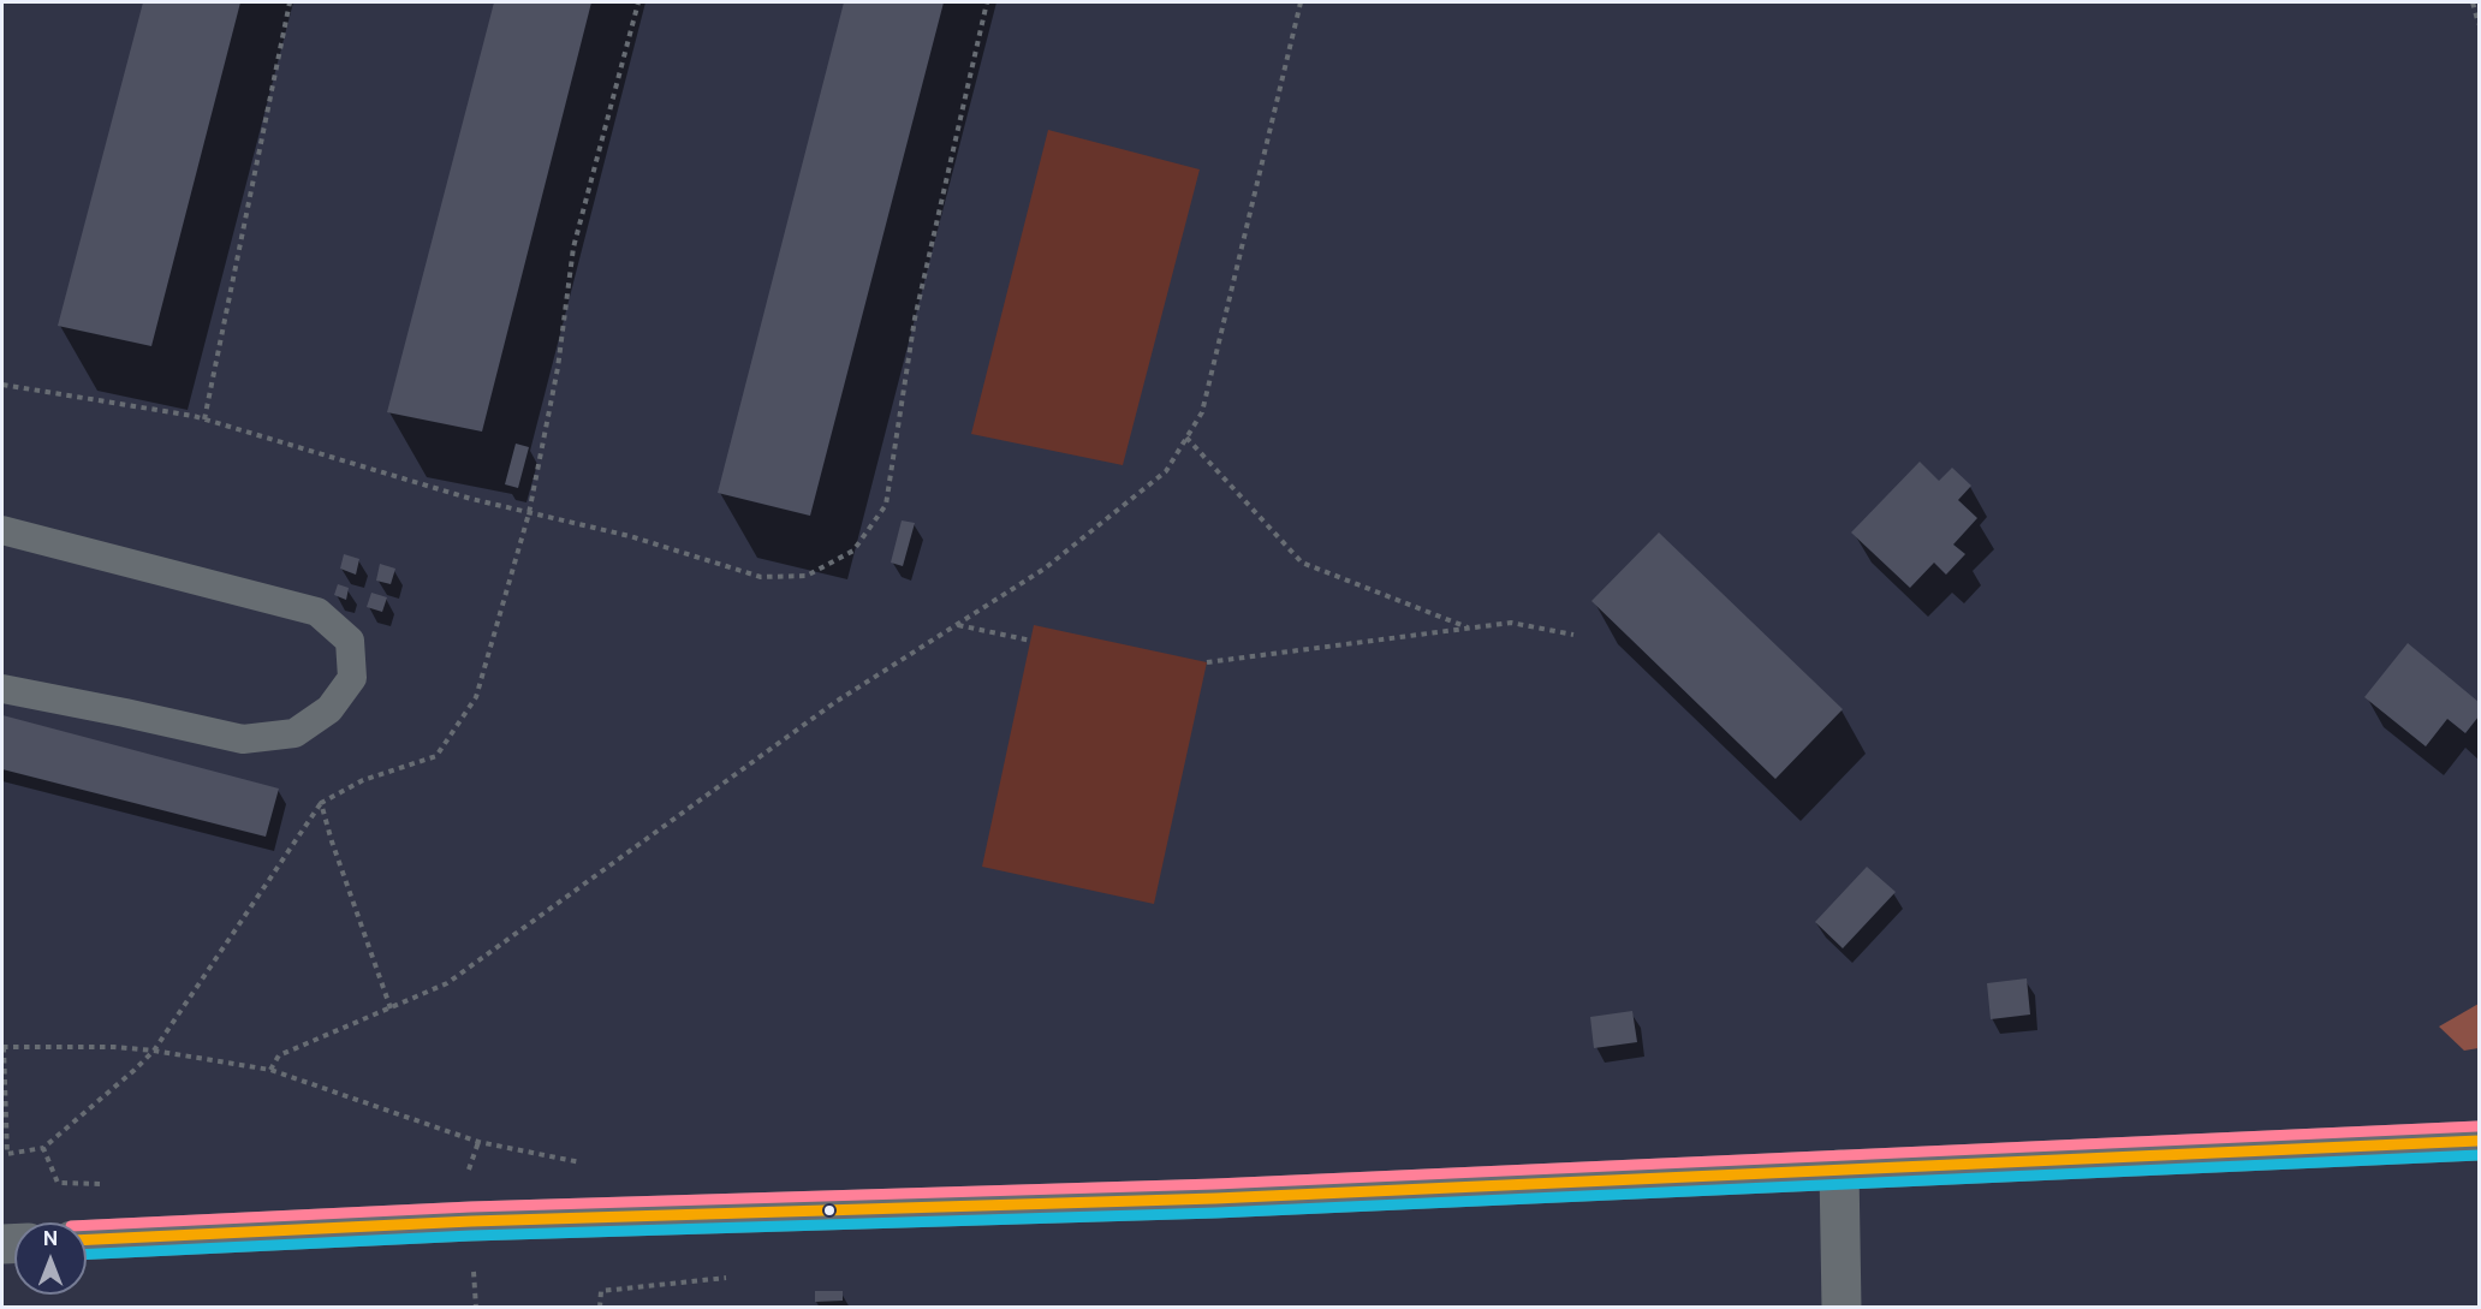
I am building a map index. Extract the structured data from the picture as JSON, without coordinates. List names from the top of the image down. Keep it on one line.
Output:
{"north":"top"}
